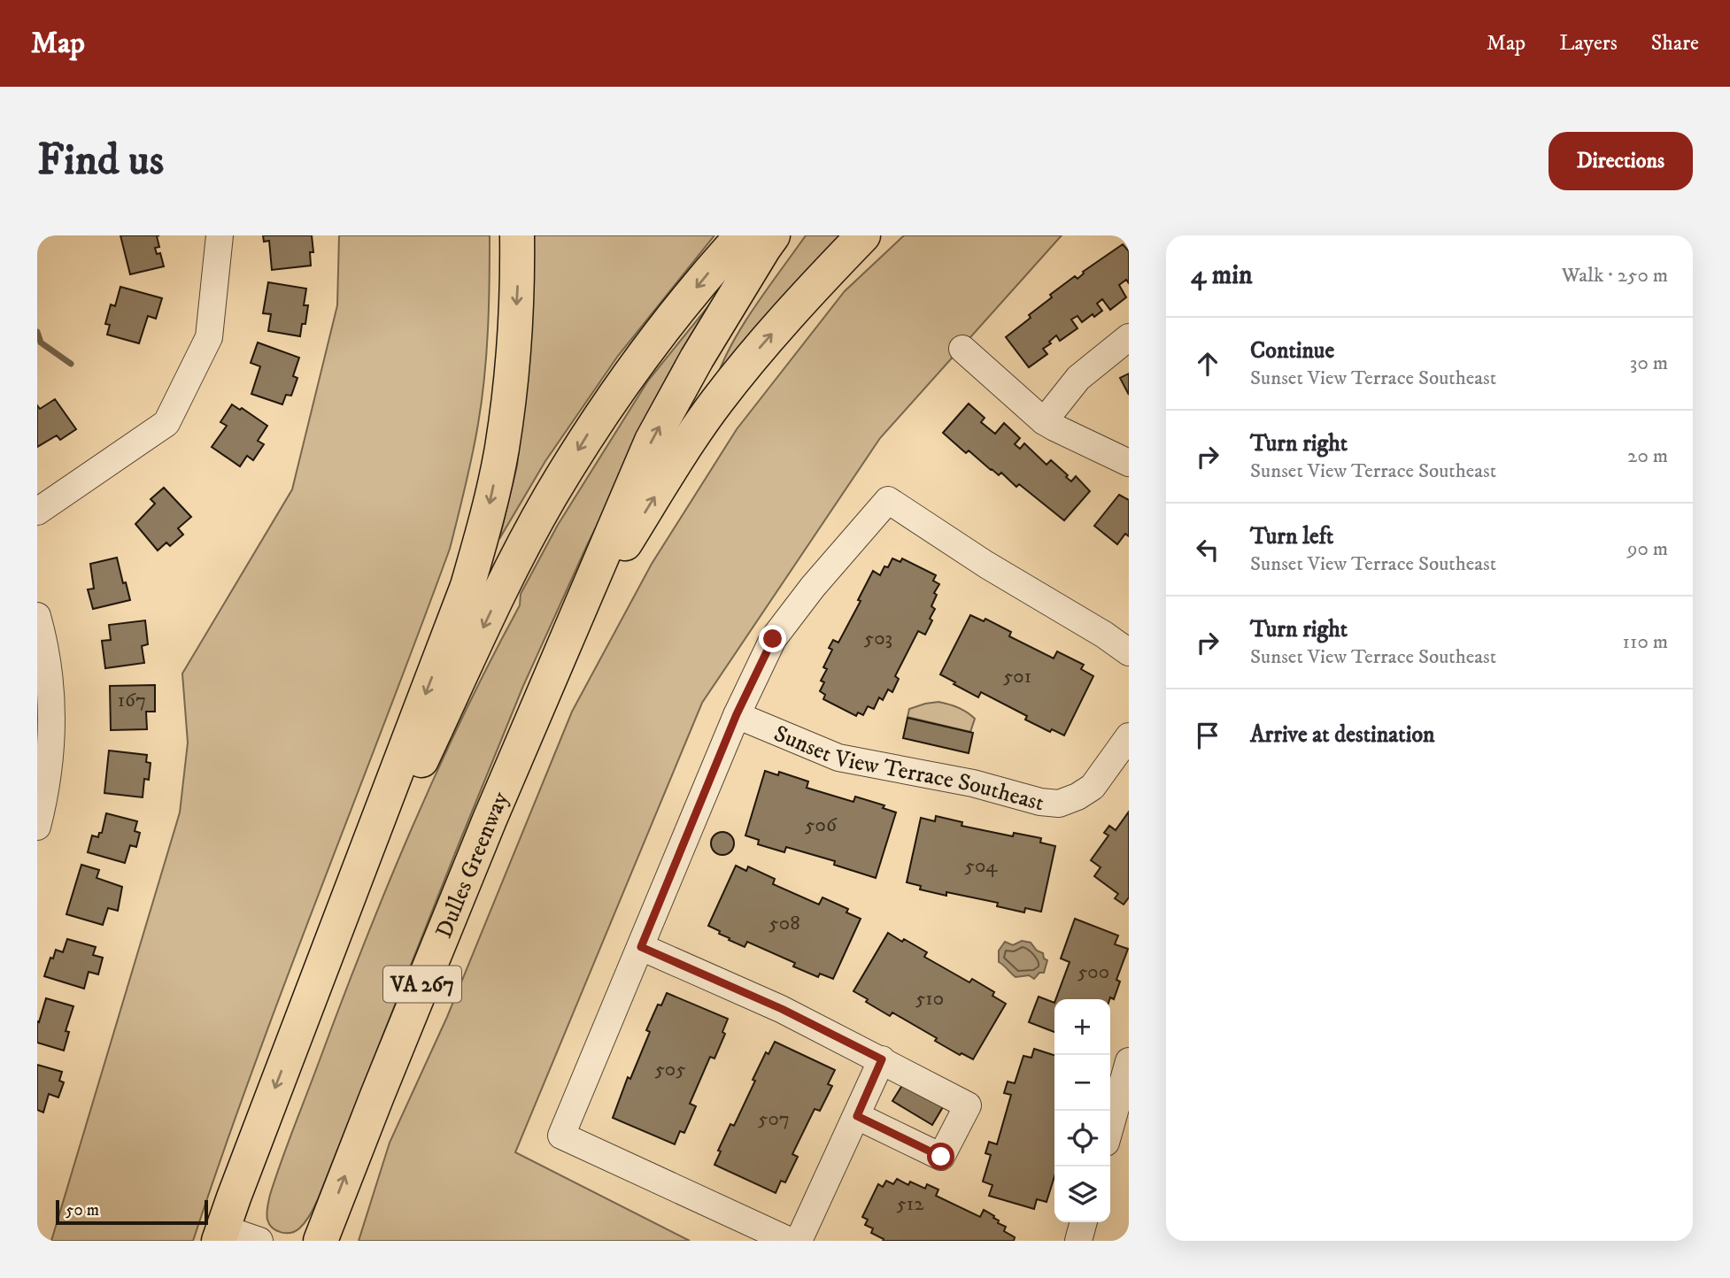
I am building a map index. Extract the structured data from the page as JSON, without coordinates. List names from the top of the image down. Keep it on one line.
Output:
{"streets":{"highway":["Dulles Greenway","VA 267"],"street":["Sunset View Terrace Southeast"]},"house_numbers":["503","501","167","506","504","508","500","510","505","507","512"],"scale_bar":"50 m","page":{"header":"Map","nav":["Map","Layers","Share"],"buttons":"Directions","title":"Find us","heading":["4 min","Walk · 250 m"],"list":[["Continue","Sunset View Terrace Southeast","30 m"],["Turn right","Sunset View Terrace Southeast","20 m"],["Turn left","Sunset View Terrace Southeast","90 m"],["Turn right","Sunset View Terrace Southeast","110 m"],"Arrive at destination"],"map_buttons":["+","−"],"scale":"50 m"}}
